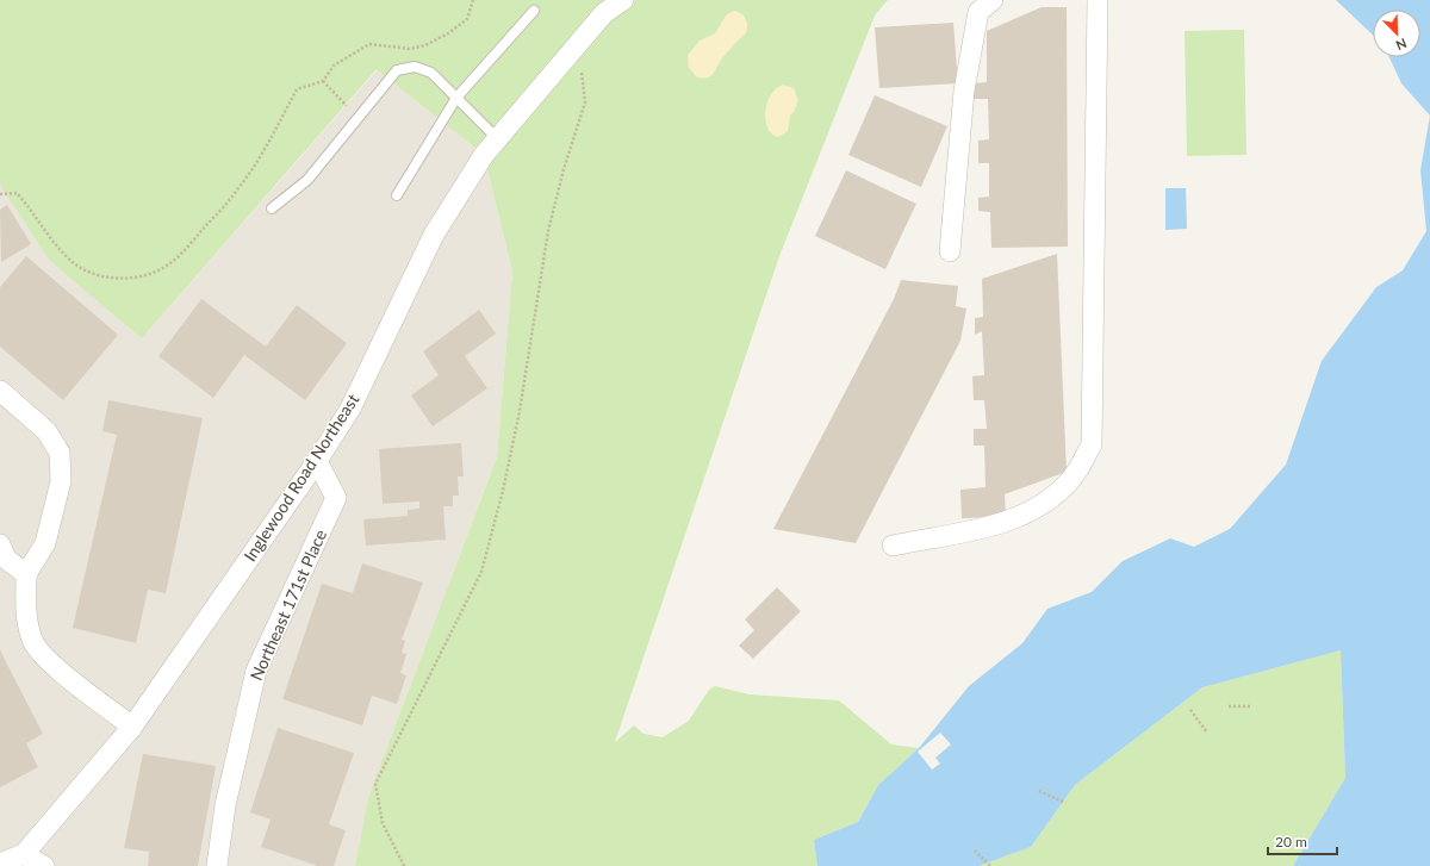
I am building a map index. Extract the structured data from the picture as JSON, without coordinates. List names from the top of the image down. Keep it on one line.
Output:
{"streets":{"street":["Inglewood Road Northeast","Northeast 171st Place"]},"crossings":[["Inglewood Road Northeast","Northeast 171st Place"]],"scale_bar":"20 m","north":"bottom right"}
